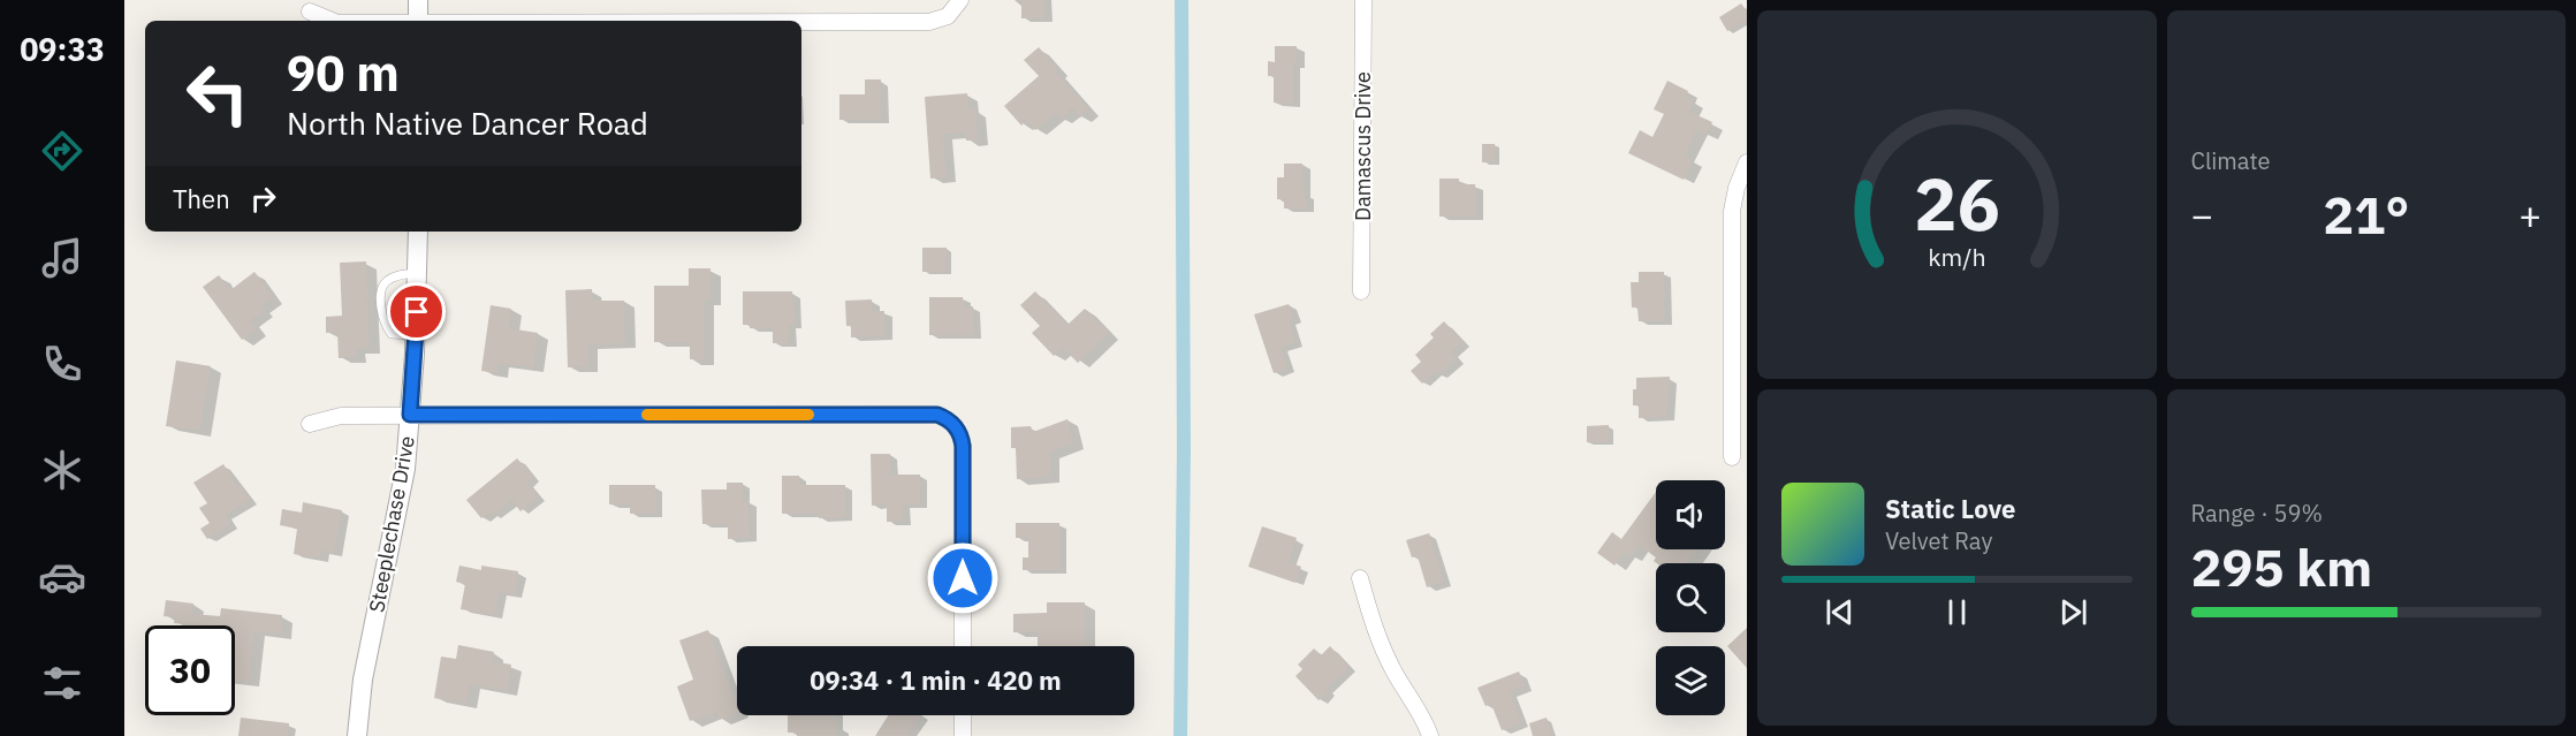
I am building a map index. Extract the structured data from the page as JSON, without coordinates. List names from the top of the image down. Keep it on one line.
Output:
{"streets":{"street":["Damascus Drive","Steeplechase Drive"]},"page":{"tabs":"09:33","tile":["Climate",["Range · 59%","295 km"]],"turn":["90 m","North Native Dancer Road"],"then":"Then","heat":["−","21°","+"],"song":["Static Love","Velvet Ray"],"limit":"30","trip":"09:34 · 1 min · 420 m","gauge":["26","km/h"]}}
